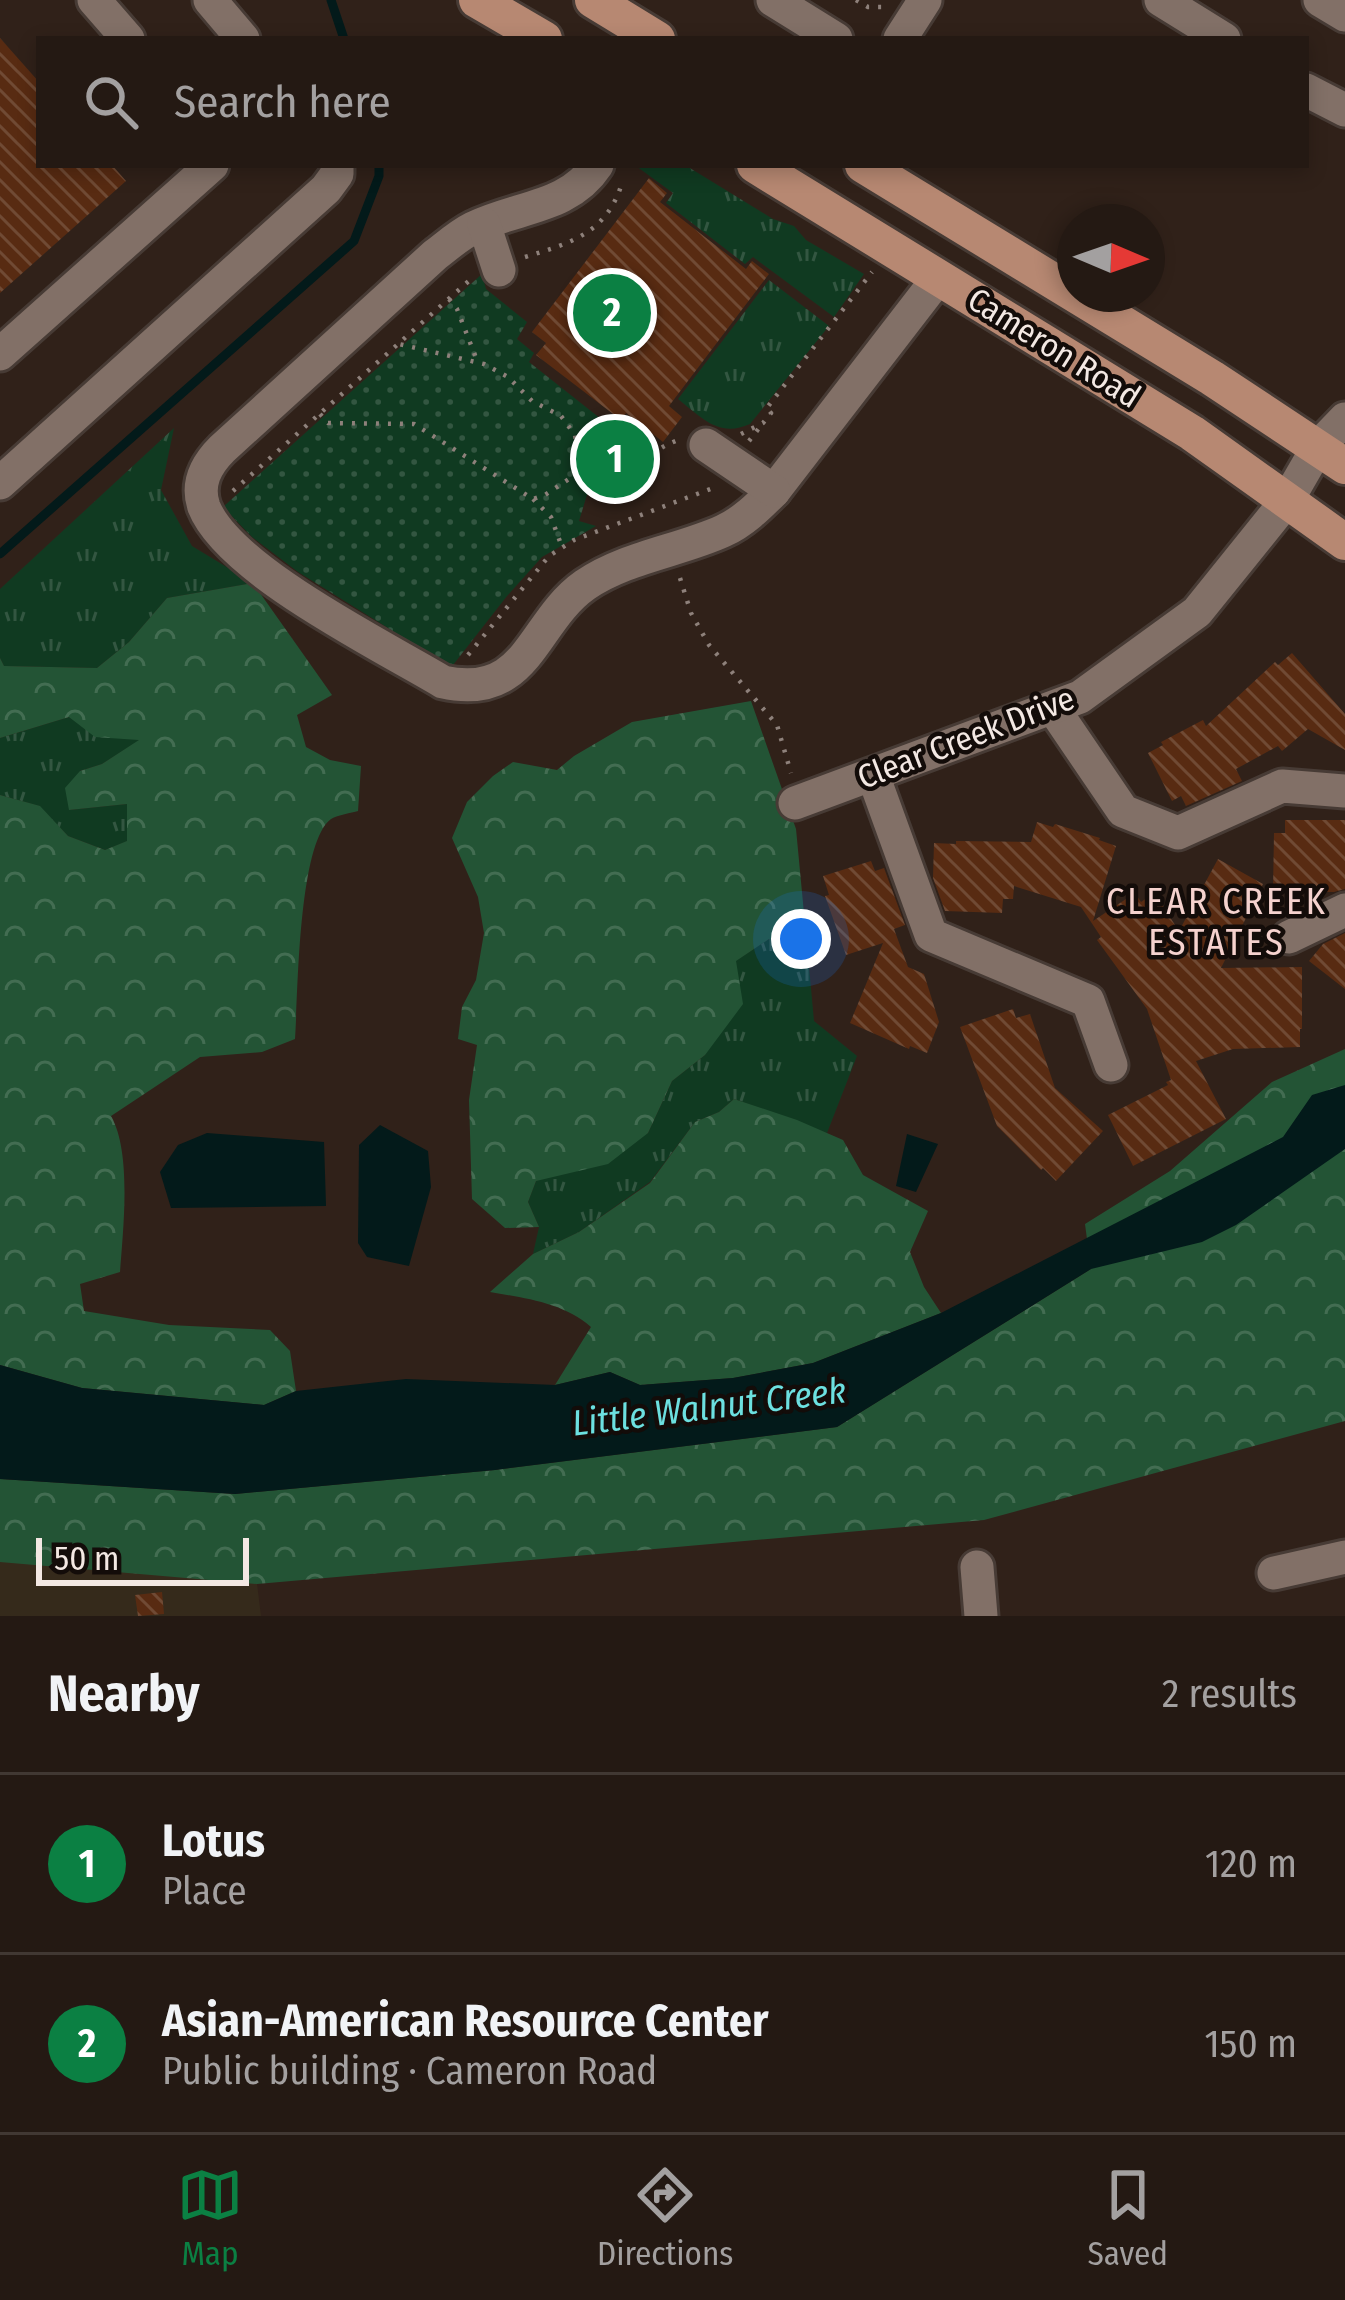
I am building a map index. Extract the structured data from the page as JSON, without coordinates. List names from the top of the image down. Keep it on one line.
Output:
{"streets":{"main road":["Cameron Road"],"street":["Clear Creek Drive"]},"crossings":[["Cameron Road","Clear Creek Drive"]],"districts":["CLEAR CREEK ESTATES"],"water":["Little Walnut Creek"],"scale_bar":"50 m","north":"right","page":{"search":"Search here","pins":["2","1"],"scale":"50 m","heading":["Nearby","2 results"],"list":[{"mark":"1","name":"Lotus","note":"Place","value":"120 m"},{"mark":"2","name":"Asian-American Resource Center","note":"Public building · Cameron Road","value":"150 m"}],"nav":["Map","Directions","Saved"]}}
